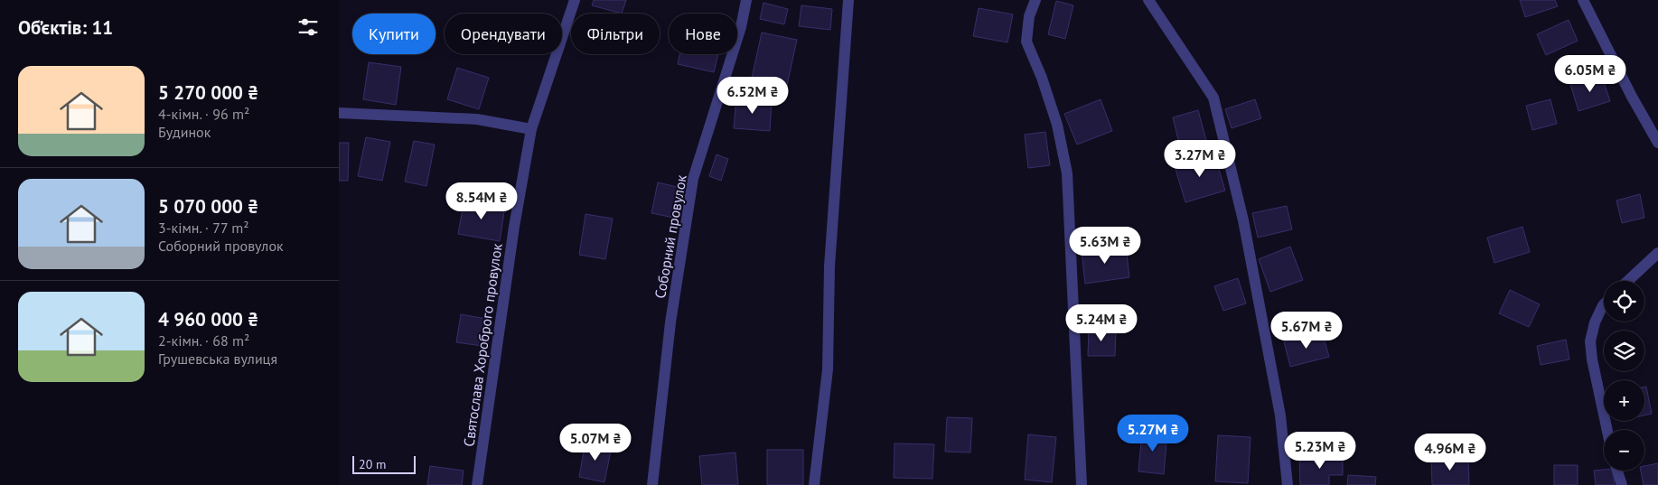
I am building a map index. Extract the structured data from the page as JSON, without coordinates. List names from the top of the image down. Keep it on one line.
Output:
{"streets":{"street":["Соборний провулок","Святослава Хороброго провулок"]},"scale_bar":"20 m","page":{"heading":"Об’єктів: 11","chip":["Купити","Орендувати","Фільтри","Нове"],"list":[{"name":"5 270 000 ₴","note":"4-кімн. · 96 m² · Будинок"},{"name":"5 070 000 ₴","note":"3-кімн. · 77 m² · Соборний провулок"},{"name":"4 960 000 ₴","note":"2-кімн. · 68 m² · Грушевська вулиця"}],"price":["6.05M ₴","6.52M ₴","3.27M ₴","8.54M ₴","5.63M ₴","5.24M ₴","5.67M ₴","5.27M ₴","5.07M ₴","5.23M ₴","4.96M ₴"],"map_buttons":["+","−"],"scale":"20 m"}}
